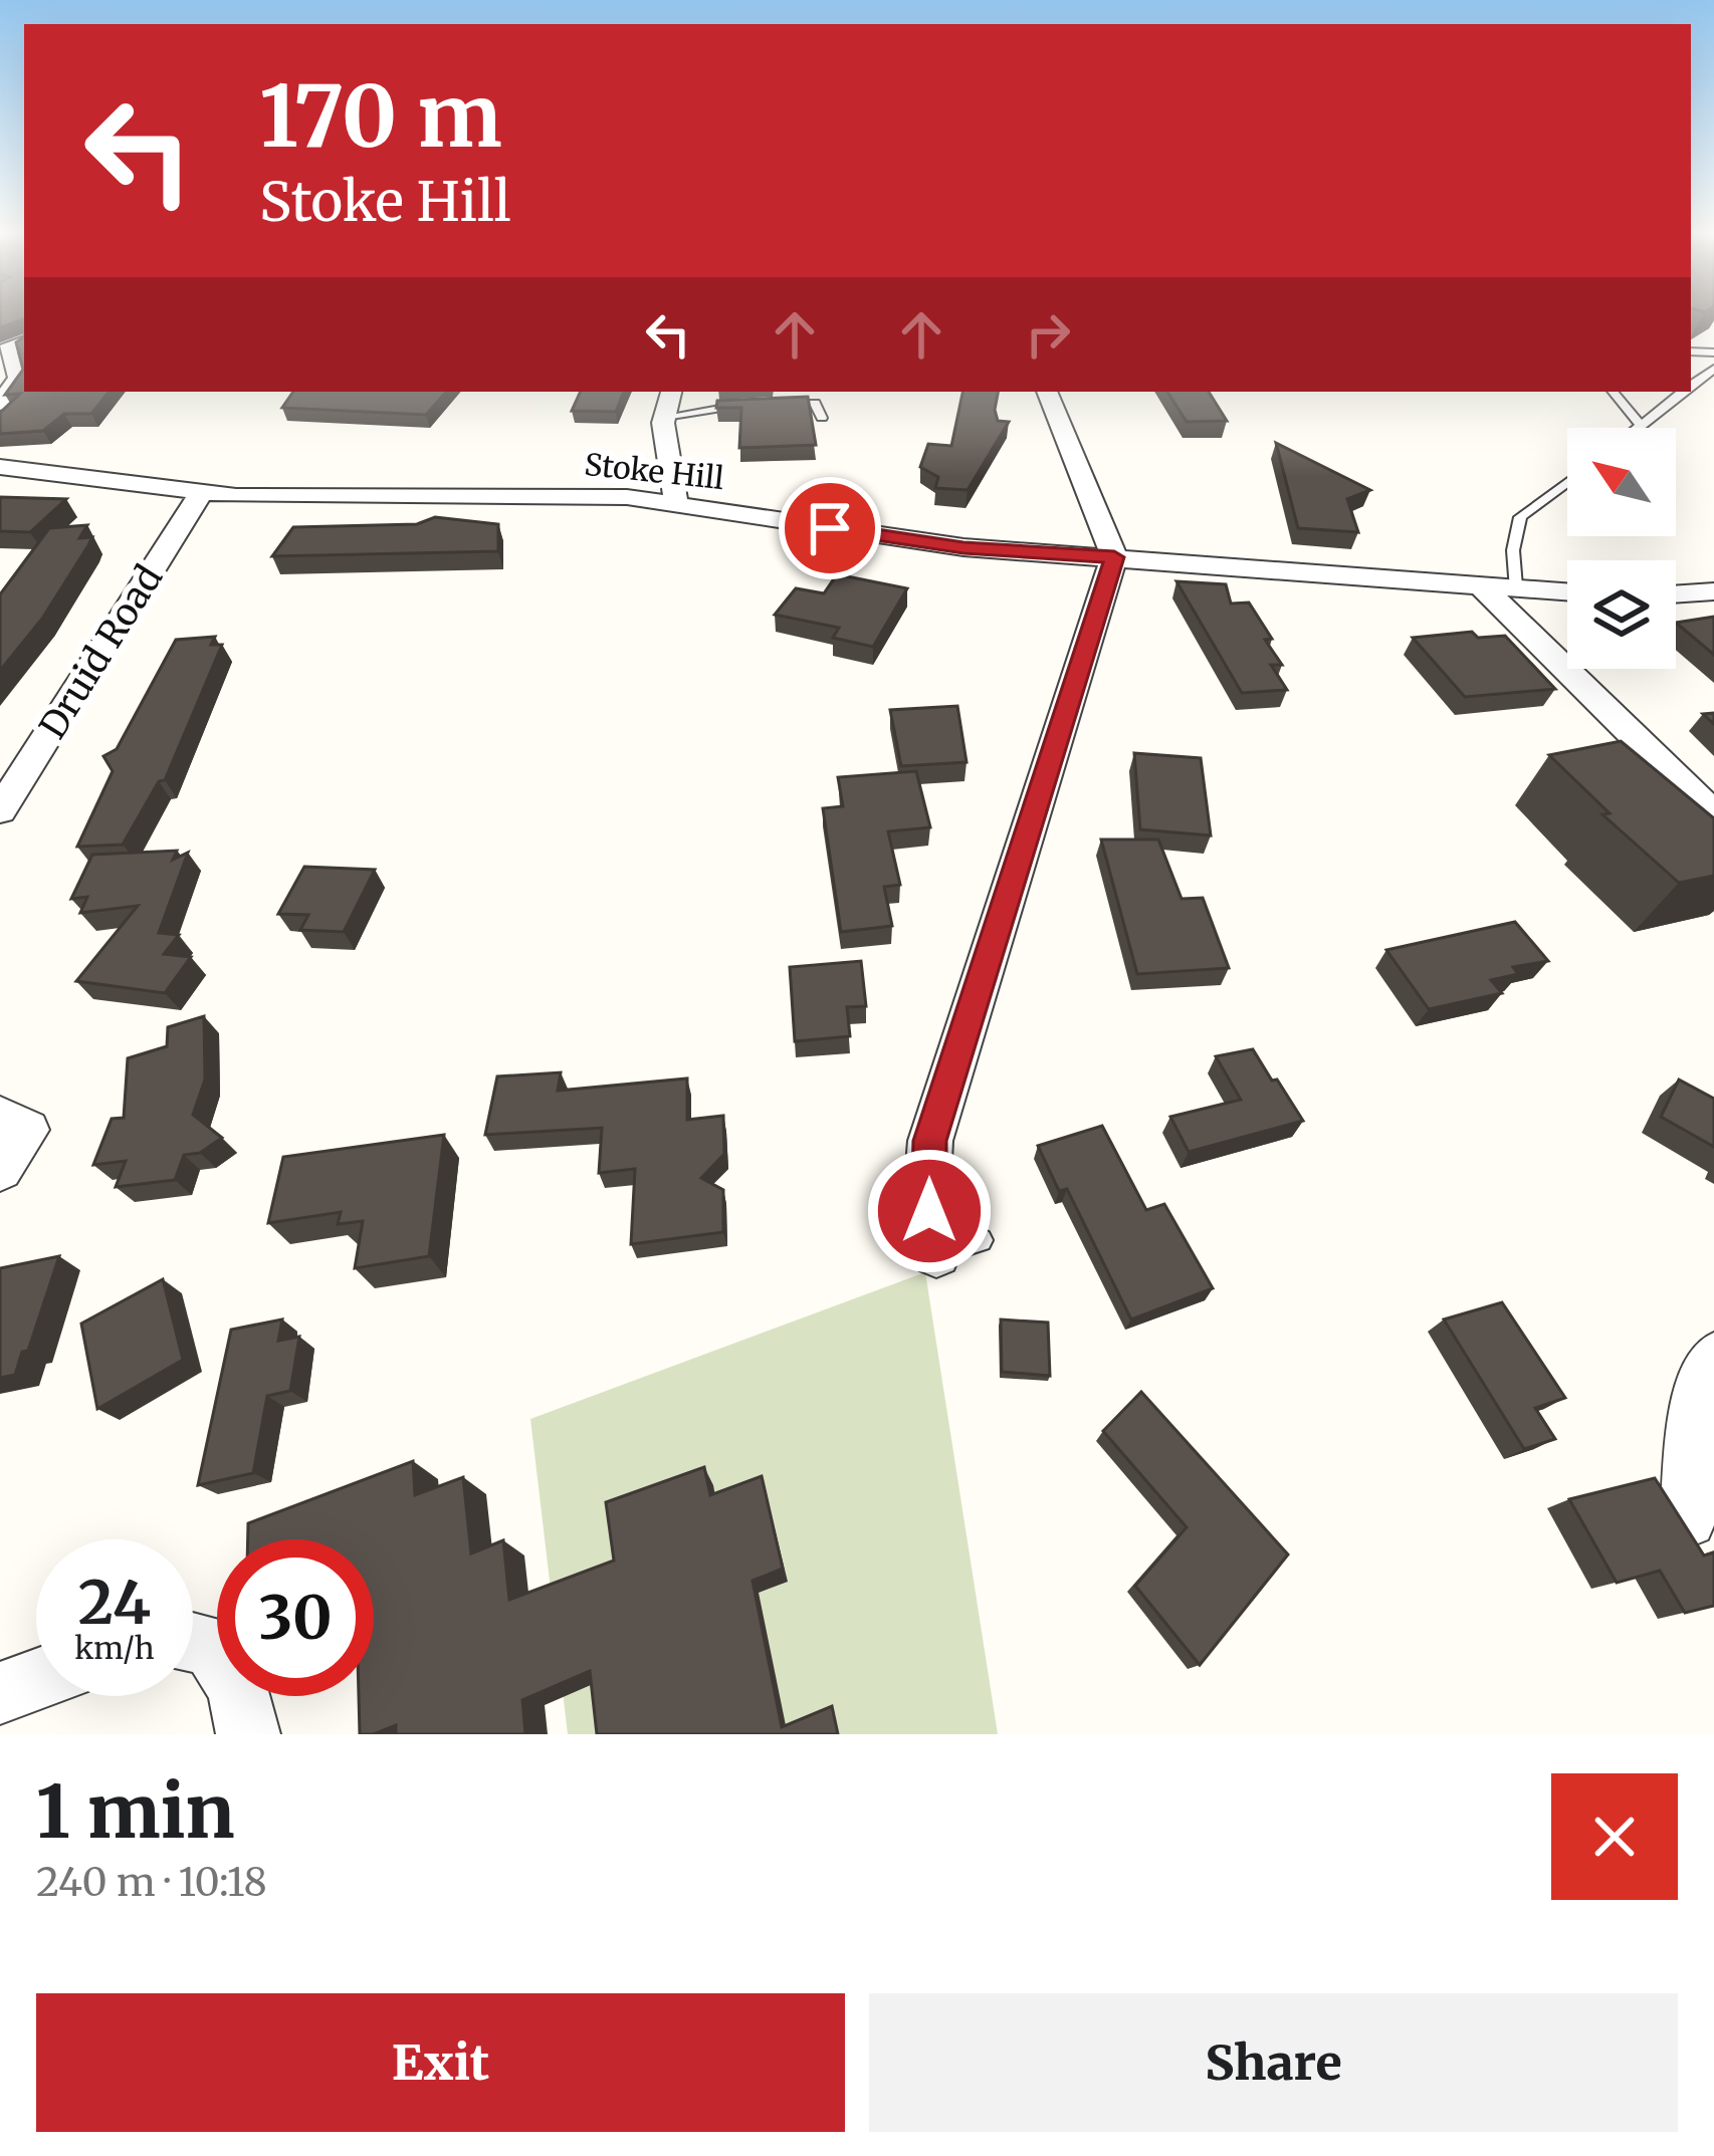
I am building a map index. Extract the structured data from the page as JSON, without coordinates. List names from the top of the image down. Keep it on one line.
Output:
{"streets":{"street":["Stoke Hill","Druid Road"]},"crossings":[["Stoke Hill","Druid Road"]],"north":"top left","page":{"turn":["170 m","Stoke Hill"],"speed":"24 km/h","limit":"30","heading":["1 min","240 m · 10:18"],"buttons":["Exit","Share"]}}
